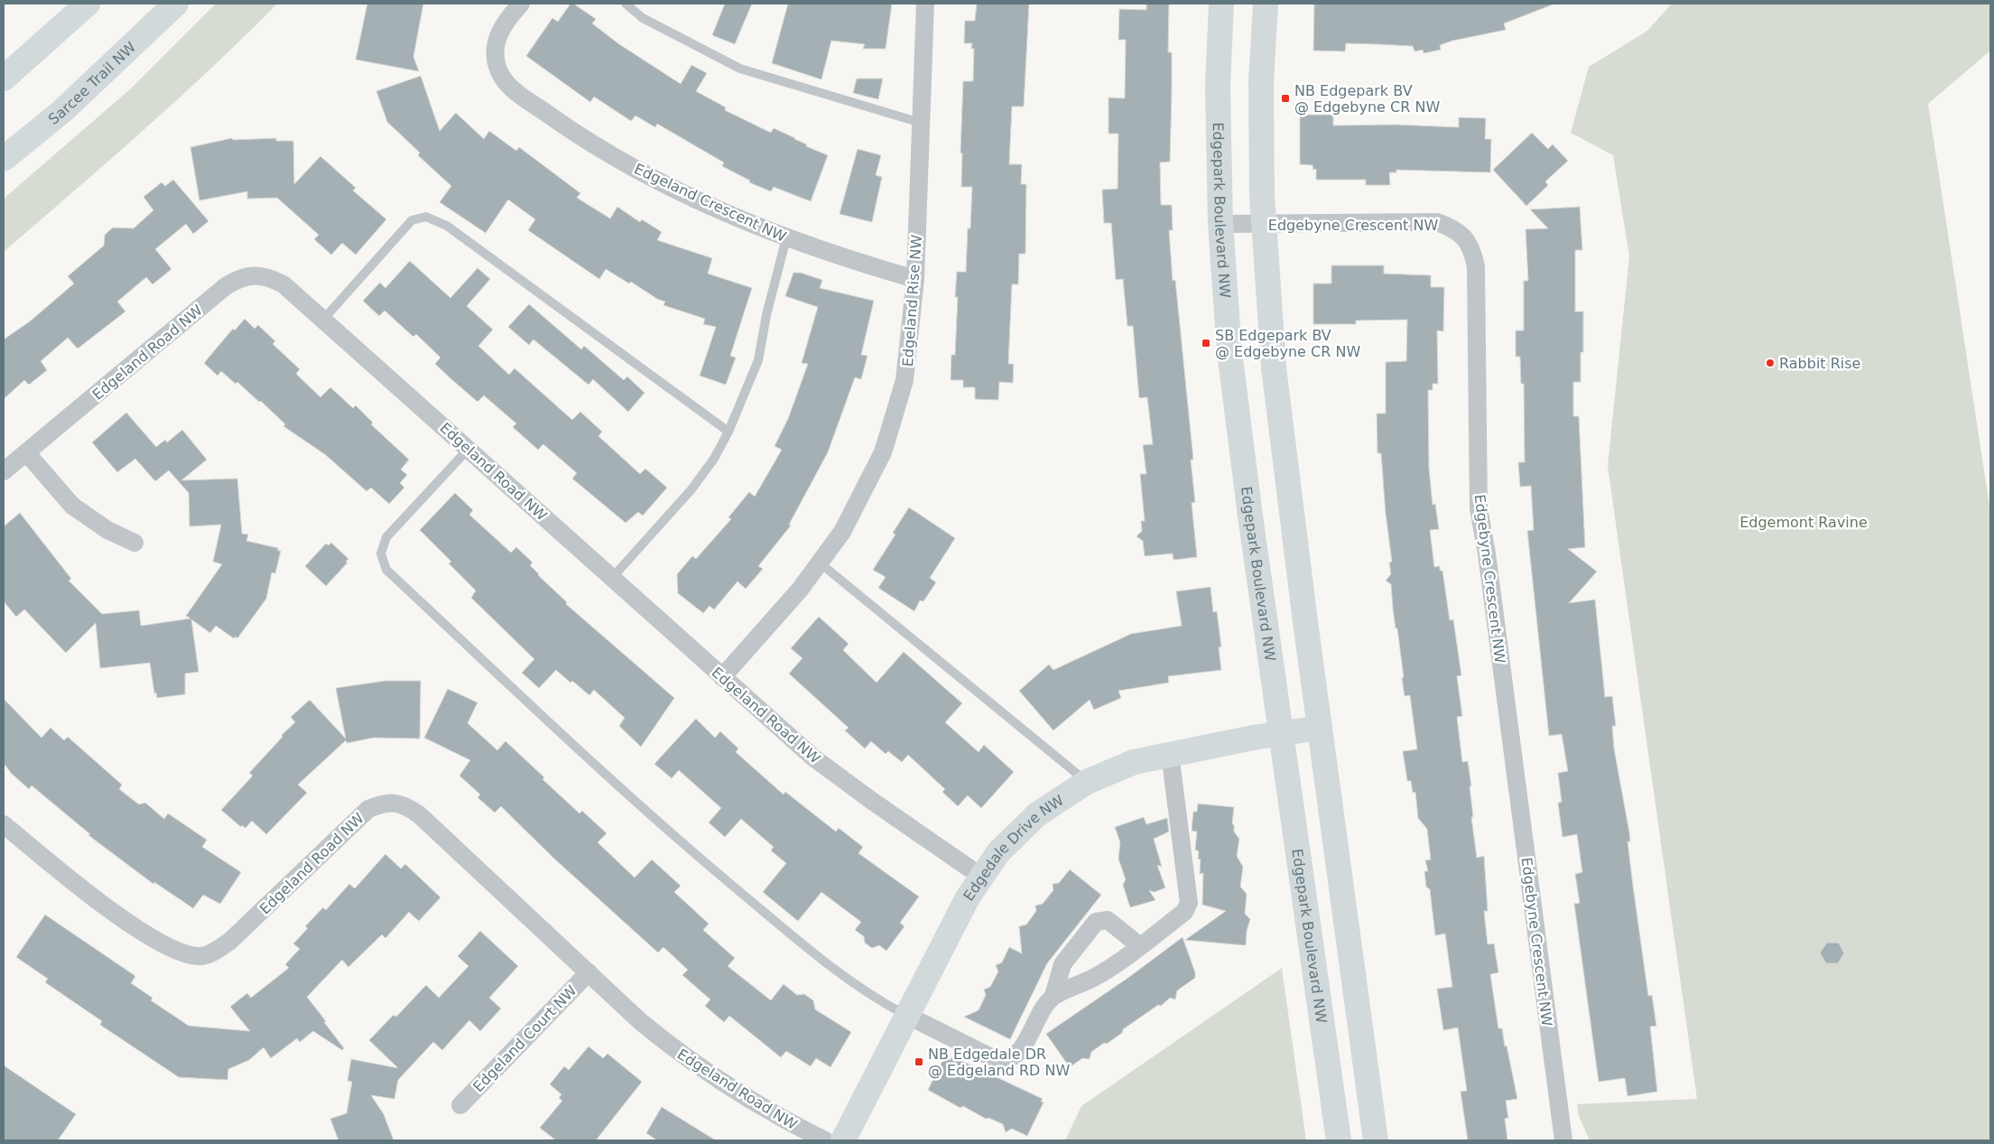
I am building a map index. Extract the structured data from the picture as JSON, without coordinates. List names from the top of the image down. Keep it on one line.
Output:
{"streets":{"street":["Sarcee Trail NW","Edgeland Crescent NW","Edgepark Boulevard NW","Edgebyne Crescent NW","Edgeland Rise NW","Edgeland Road NW","Edgedale Drive NW","Edgeland Court NW"]},"crossings":[["Edgeland Crescent NW","Edgeland Rise NW"],["Edgepark Boulevard NW","Edgebyne Crescent NW"],["Edgepark Boulevard NW","Edgedale Drive NW"],["Edgeland Rise NW","Edgeland Road NW"],["Edgeland Road NW","Edgedale Drive NW"],["Edgeland Road NW","Edgeland Court NW"]],"parks":["Edgemont Ravine"],"places":{"transit":["NB Edgepark BV @ Edgebyne CR NW","SB Edgepark BV @ Edgebyne CR NW","NB Edgedale DR @ Edgeland RD NW"],"other":["Rabbit Rise"]}}
